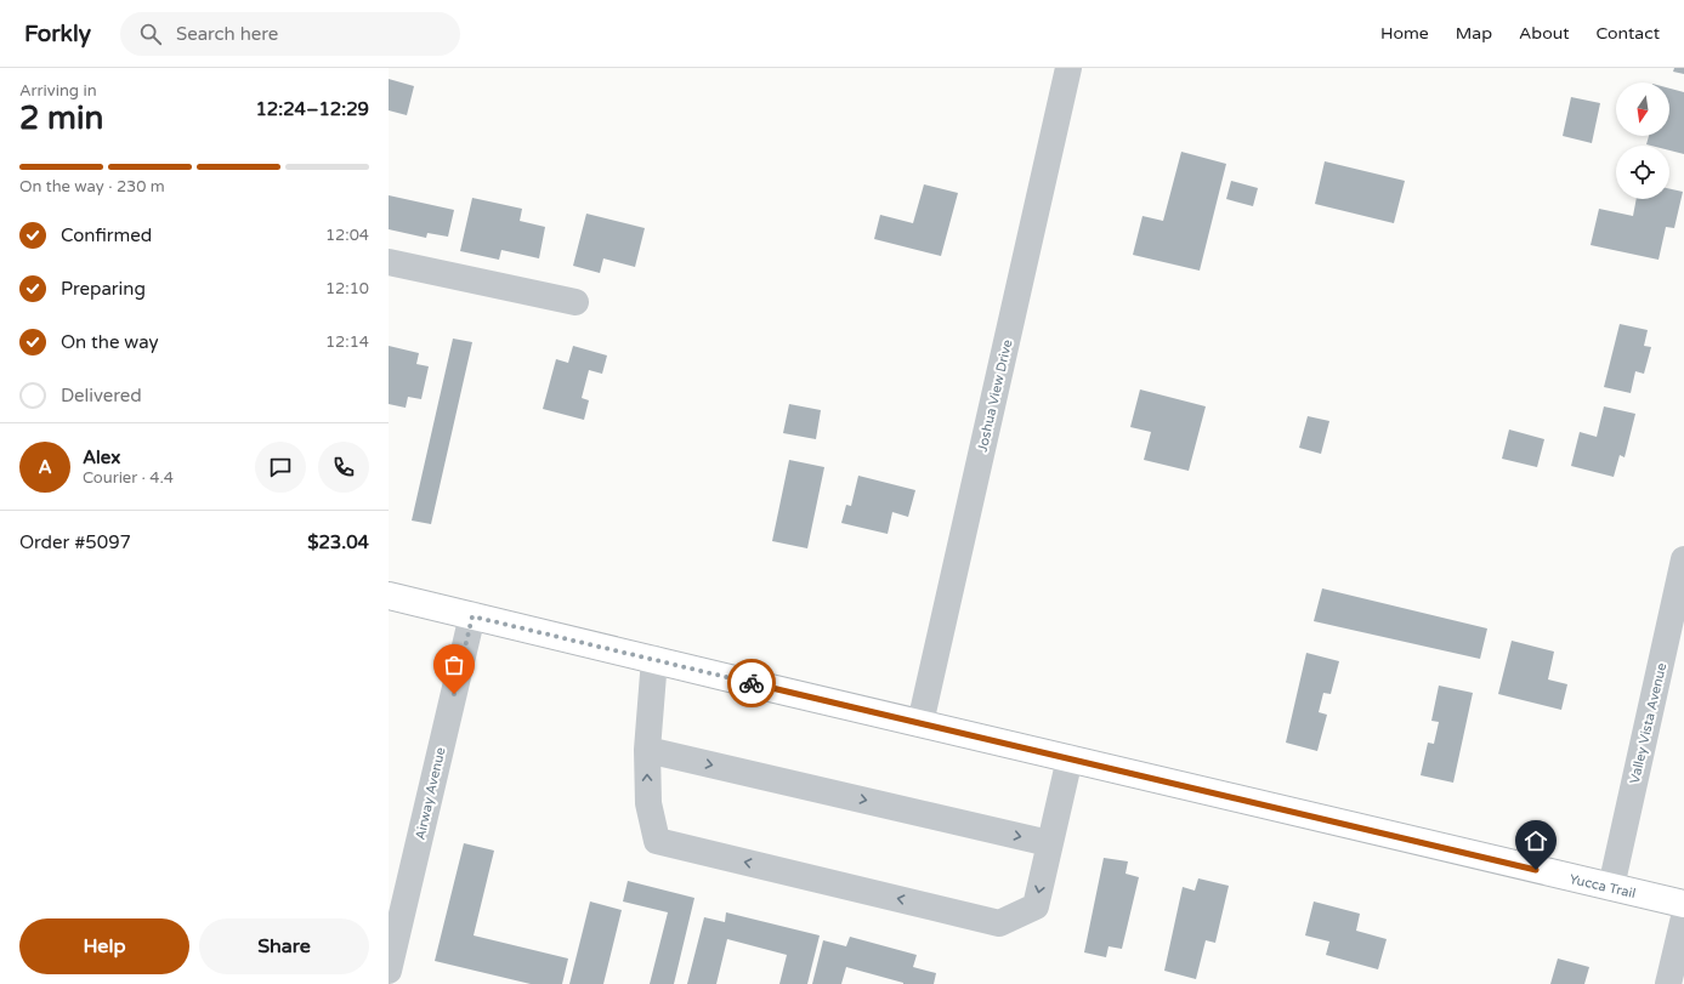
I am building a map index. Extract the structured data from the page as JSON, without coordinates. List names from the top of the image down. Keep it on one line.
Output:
{"streets":{"main road":["Yucca Trail"],"street":["Joshua View Drive","Valley Vista Avenue","Airway Avenue"]},"crossings":[["Joshua View Drive","Yucca Trail"],["Valley Vista Avenue","Yucca Trail"],["Airway Avenue","Yucca Trail"]],"north":"bottom","page":{"header":"Forkly","search":"Search here","nav":["Home","Map","About","Contact"],"heading":["2 min","Arriving in","12:24–12:29"],"panel":["Alex","Courier · 4.4","Order #5097","$23.04"],"bar":"On the way · 230 m","list":[["Confirmed","12:04"],["Preparing","12:10"],["On the way","12:14"],"Delivered"],"round":"A","buttons":["Help","Share"]}}
